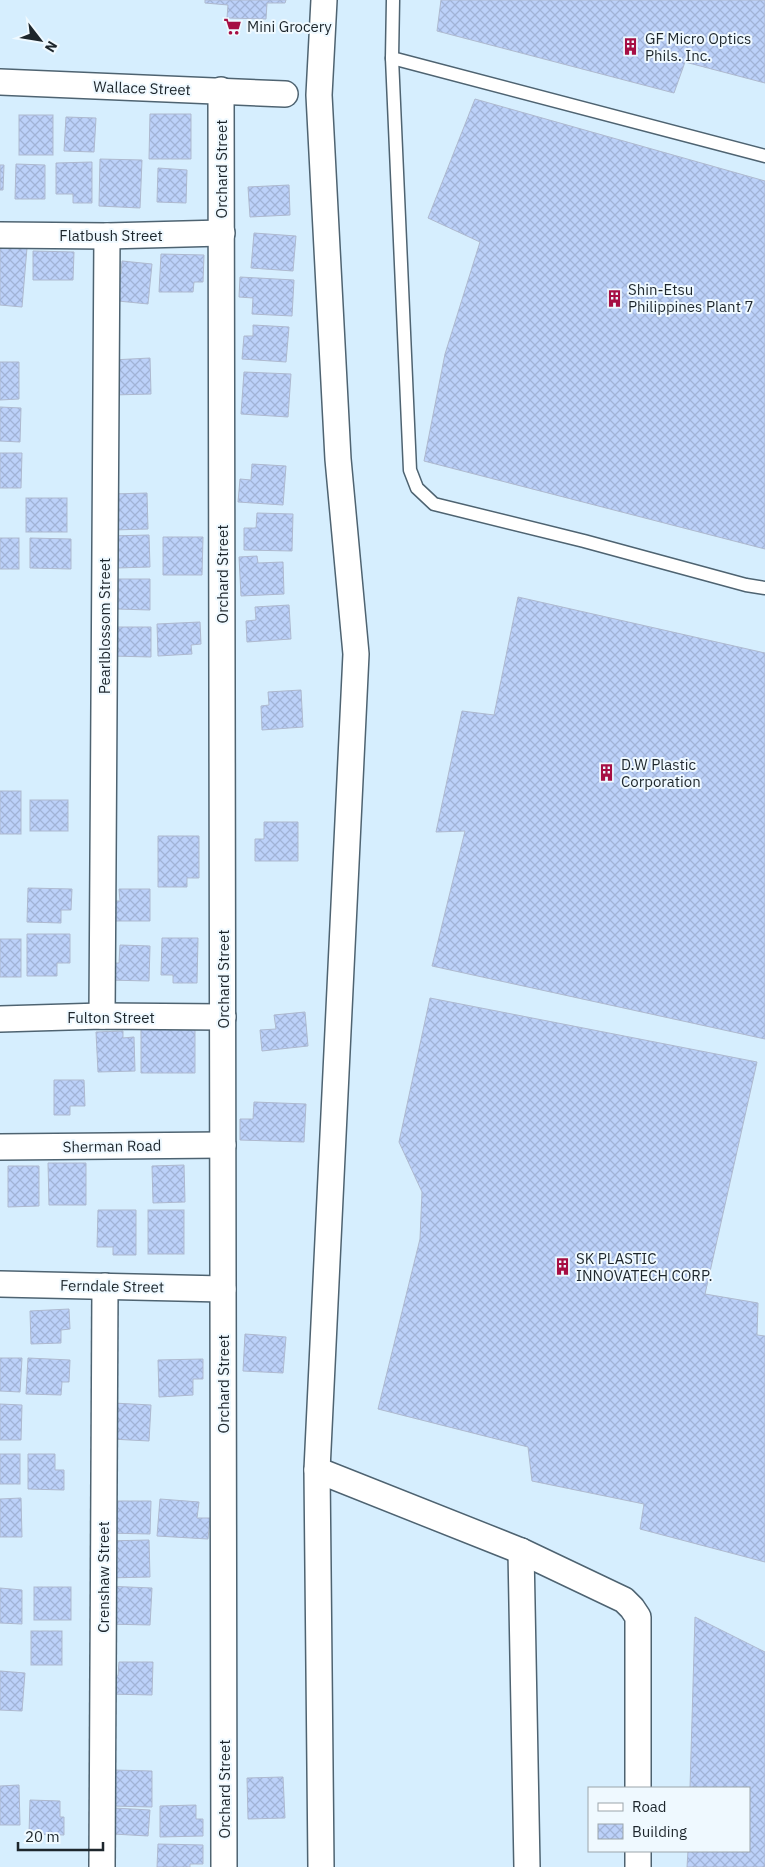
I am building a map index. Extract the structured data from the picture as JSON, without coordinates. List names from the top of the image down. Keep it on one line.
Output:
{"streets":{"street":["Wallace Street","Orchard Street","Flatbush Street","Pearlblossom Street","Fulton Street","Sherman Road","Ferndale Street","Crenshaw Street"]},"crossings":[["Wallace Street","Orchard Street"],["Orchard Street","Flatbush Street"],["Orchard Street","Fulton Street"],["Orchard Street","Sherman Road"],["Orchard Street","Ferndale Street"],["Flatbush Street","Pearlblossom Street"],["Pearlblossom Street","Fulton Street"],["Ferndale Street","Crenshaw Street"]],"places":{"supermarket":["Mini Grocery"],"building":["GF Micro Optics Phils. Inc.","Shin-Etsu Philippines Plant 7","D.W Plastic Corporation","SK PLASTIC INNOVATECH CORP."]},"legend":["Road","Building"],"scale_bar":"20 m","north":"bottom right"}
